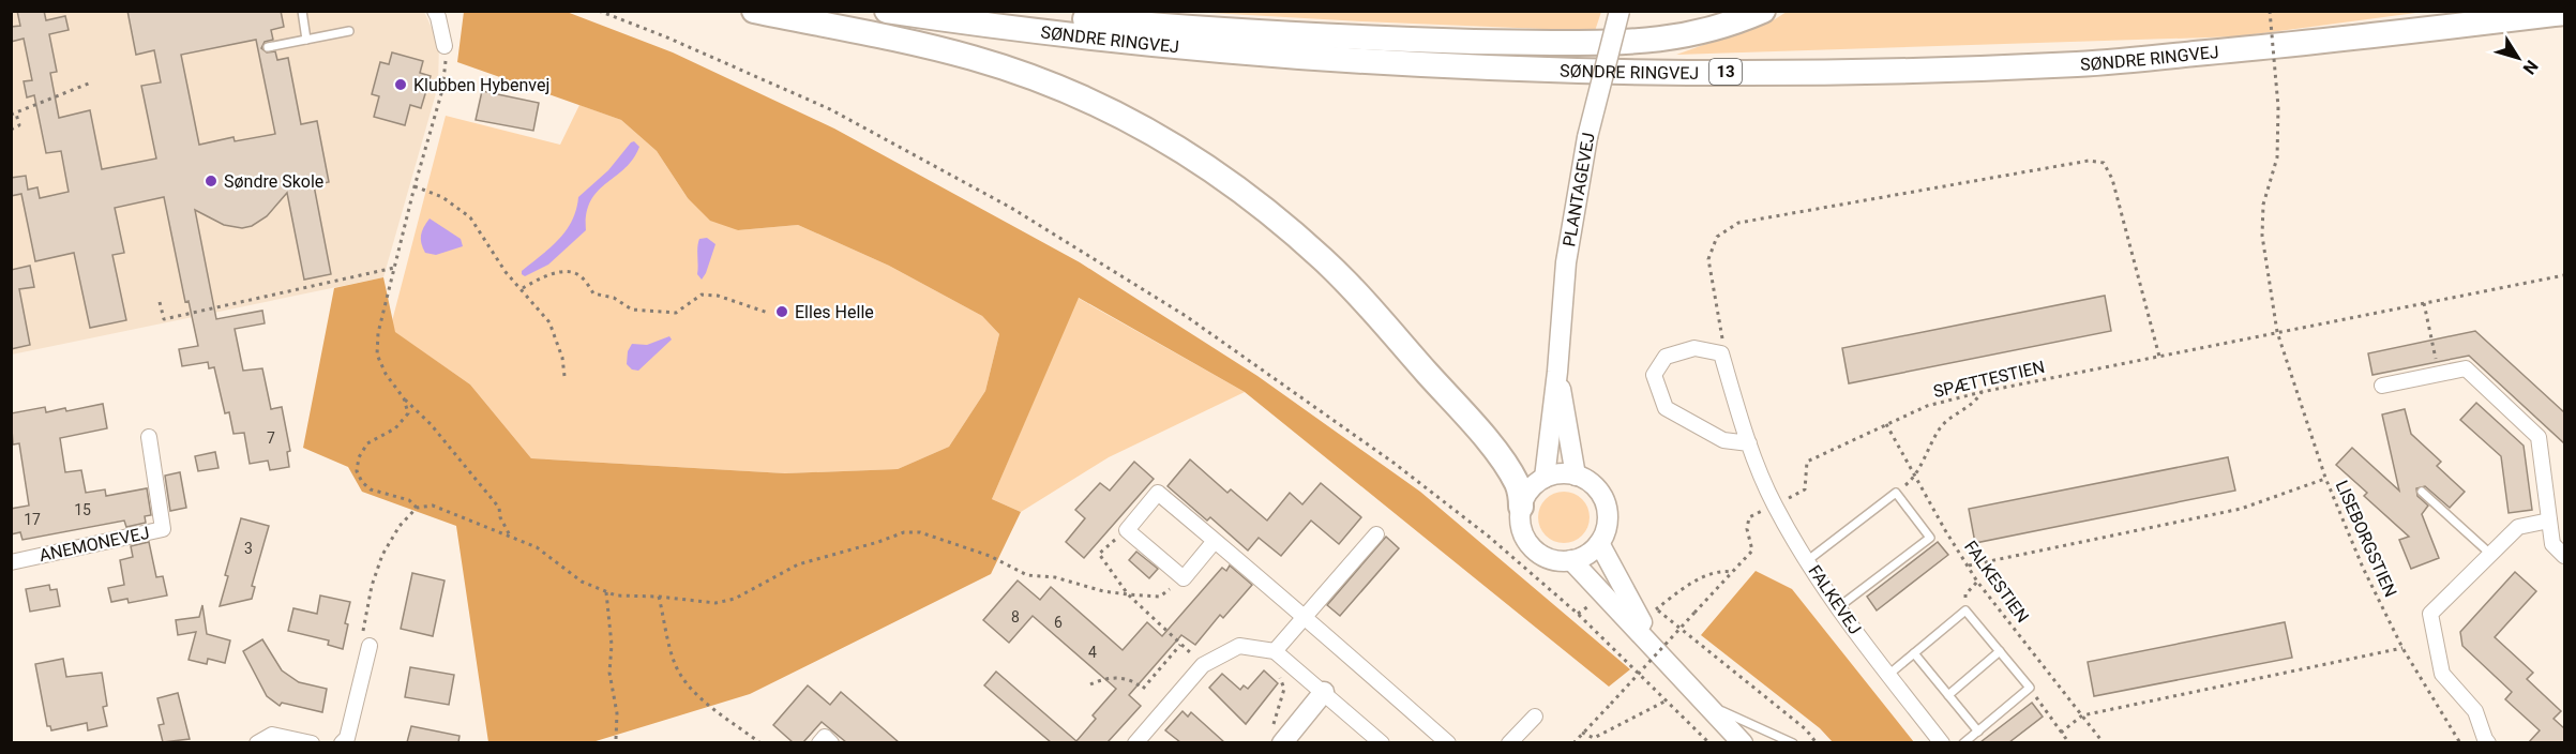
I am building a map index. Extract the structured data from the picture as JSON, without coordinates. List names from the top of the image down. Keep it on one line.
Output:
{"streets":{"main road":["SØNDRE RINGVEJ","13"],"street":["PLANTAGEVEJ","ANEMONEVEJ","FALKEVEJ"],"path":["SPÆTTESTIEN","LISEBORGSTIEN","FALKESTIEN"]},"crossings":[["SPÆTTESTIEN","LISEBORGSTIEN"],["SPÆTTESTIEN","FALKESTIEN"],["SPÆTTESTIEN","FALKEVEJ"]],"places":["Klubben Hybenvej","Søndre Skole","Elles Helle"],"house_numbers":["7","15","17","3","8","6","4"],"north":"bottom right"}
